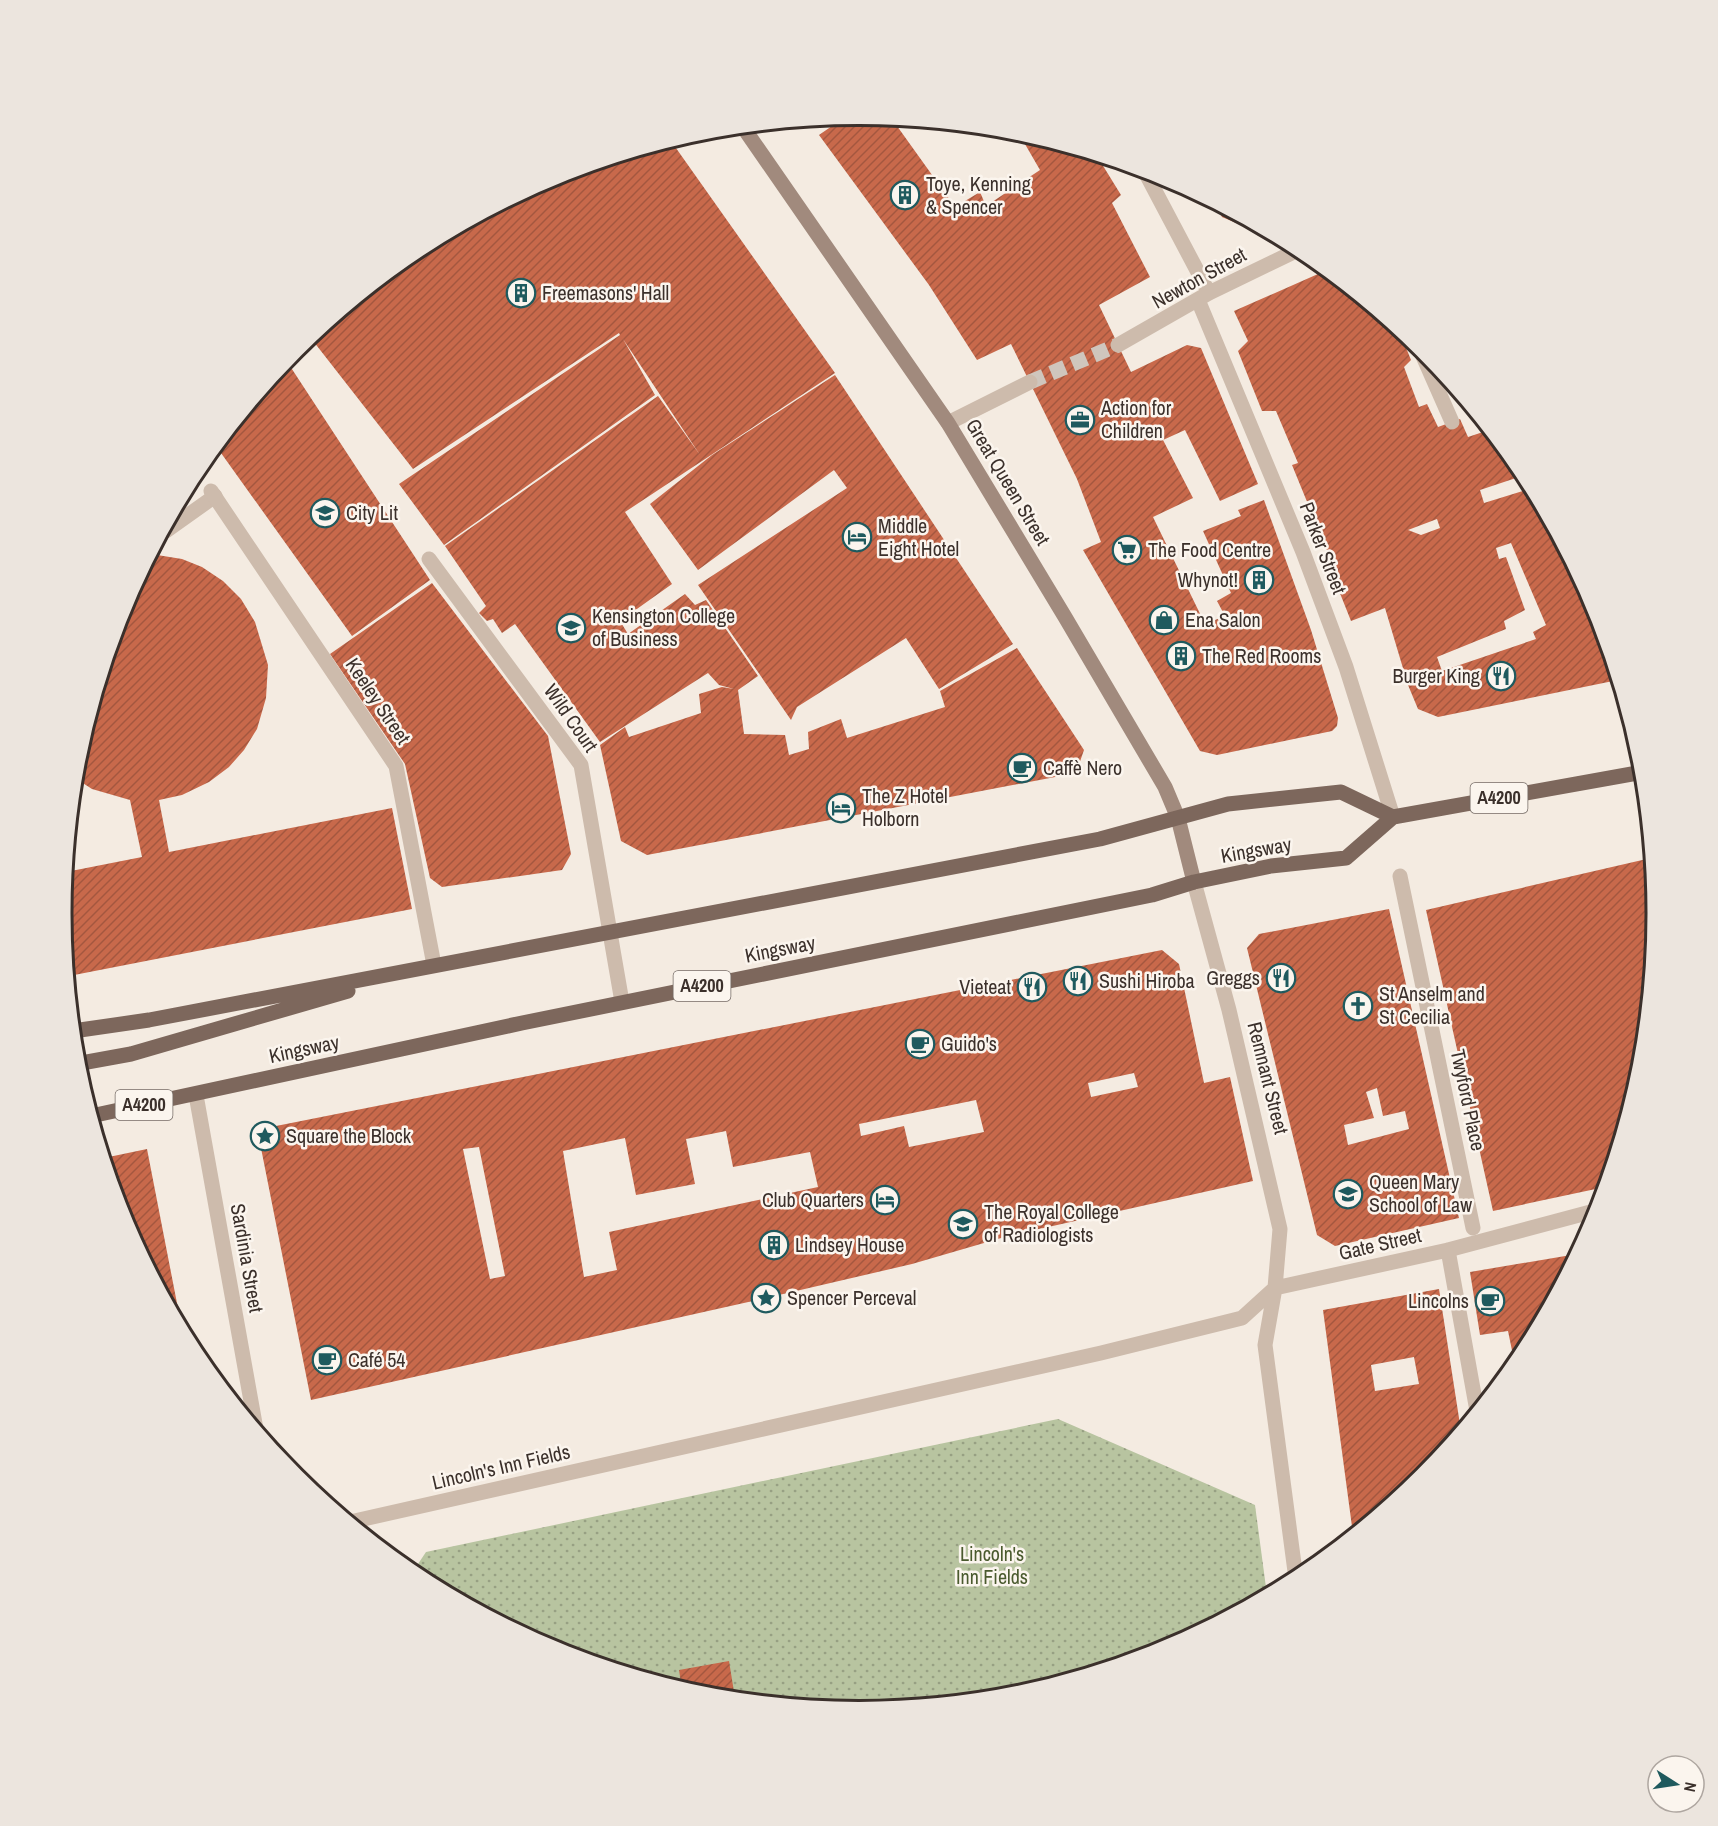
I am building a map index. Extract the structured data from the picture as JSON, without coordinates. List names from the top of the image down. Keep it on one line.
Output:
{"streets":{"main road":["Great Queen Street","A4200","Kingsway"],"street":["Newton Street","Parker Street","Keeley Street","Wild Court","Remnant Street","Twyford Place","Gate Street","Sardinia Street","Lincoln's Inn Fields"]},"crossings":[["Newton Street","Parker Street"],["Great Queen Street","Kingsway"],["Great Queen Street","Remnant Street"],["Parker Street","A4200"],["Parker Street","Kingsway"],["Keeley Street","Kingsway"],["Wild Court","Kingsway"],["A4200","Kingsway"],["Kingsway","Remnant Street"],["Kingsway","Sardinia Street"],["Remnant Street","Gate Street"],["Remnant Street","Lincoln's Inn Fields"],["Gate Street","Lincoln's Inn Fields"]],"parks":["Lincoln's Inn Fields"],"places":{"building":["Toye, Kenning & Spencer","Freemasons' Hall","Whynot!","The Red Rooms","Lindsey House"],"office":["Action for Children"],"school or university":["City Lit","Kensington College of Business","Queen Mary School of Law","The Royal College of Radiologists"],"hotel":["Middle Eight Hotel","The Z Hotel Holborn","Club Quarters"],"supermarket":["The Food Centre"],"shop":["Ena Salon"],"restaurant":["Burger King","Greggs","Sushi Hiroba","Vieteat"],"cafe":["Caffè Nero","Guido's","Lincolns","Café 54"],"church":["St Anselm and St Cecilia"],"place":["Square the Block","Spencer Perceval"]},"north":"right"}
